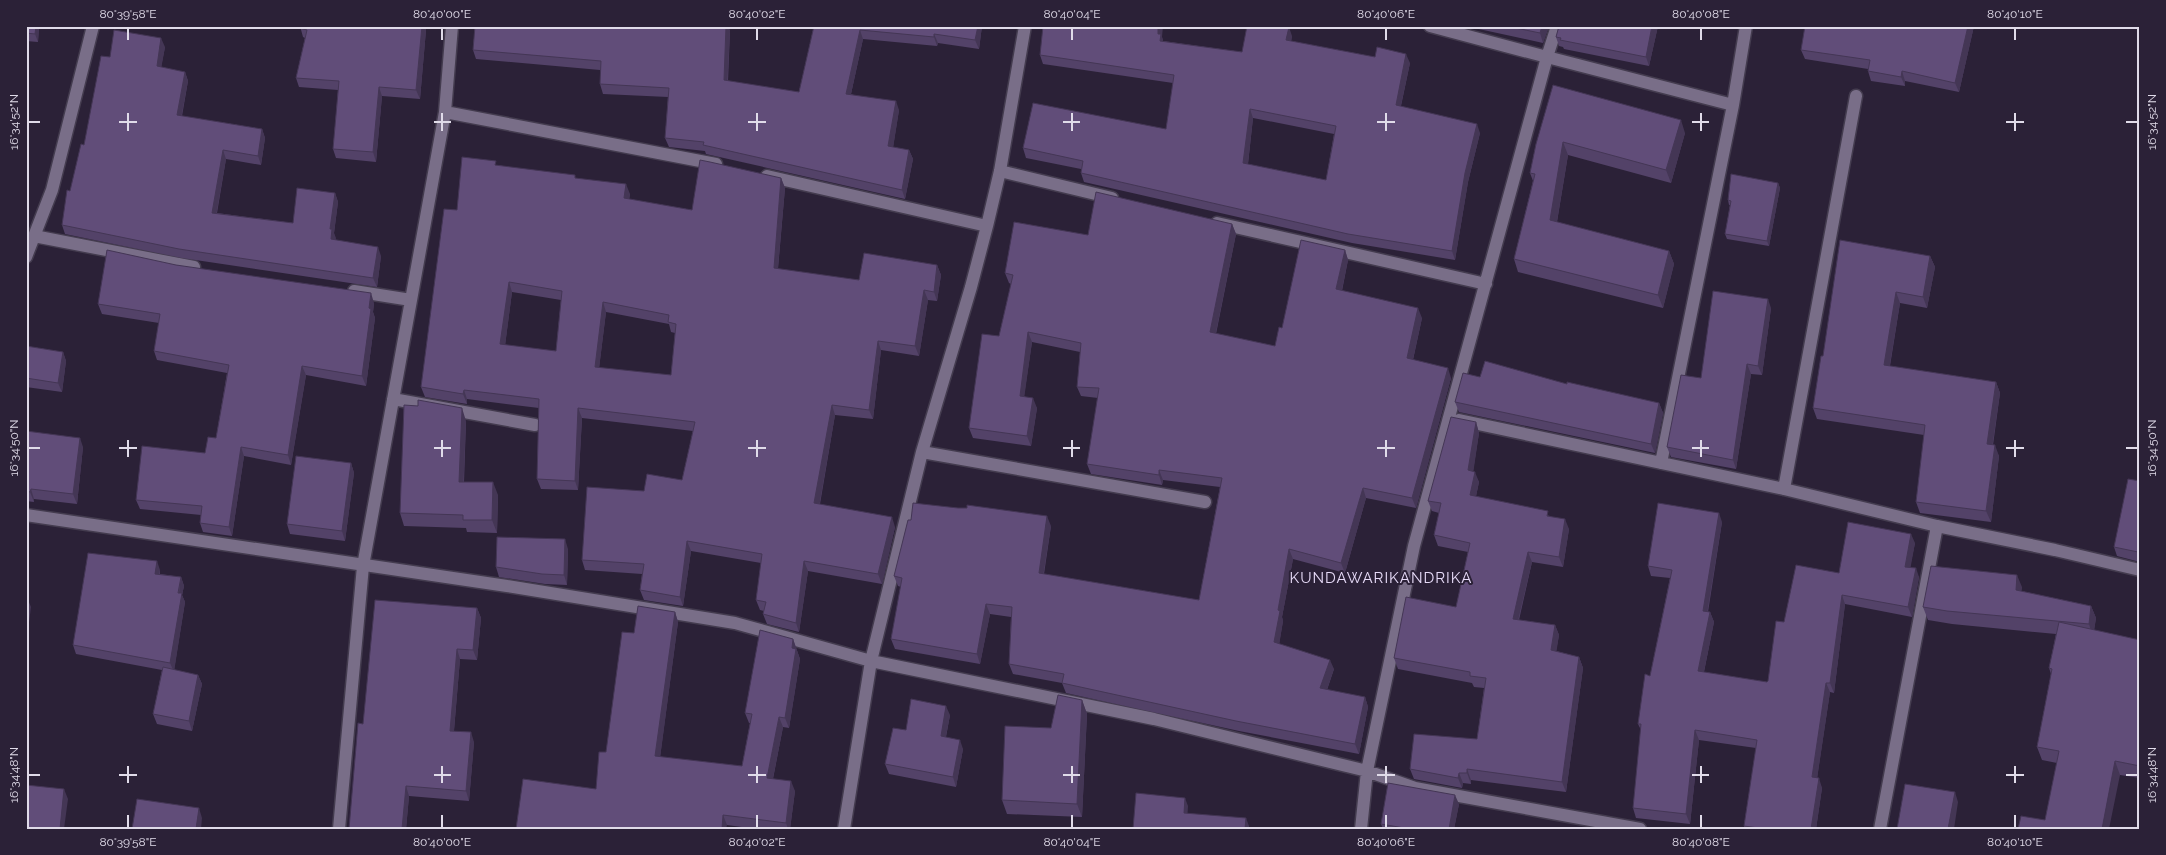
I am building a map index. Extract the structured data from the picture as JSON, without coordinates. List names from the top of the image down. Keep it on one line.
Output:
{"districts":["KUNDAWARIKANDRIKA"],"coordinates":["80°39'58\"E","80°40'00\"E","80°40'02\"E","80°40'04\"E","80°40'06\"E","80°40'08\"E","80°40'10\"E","16°34'52\"N","16°34'50\"N","16°34'48\"N"]}
